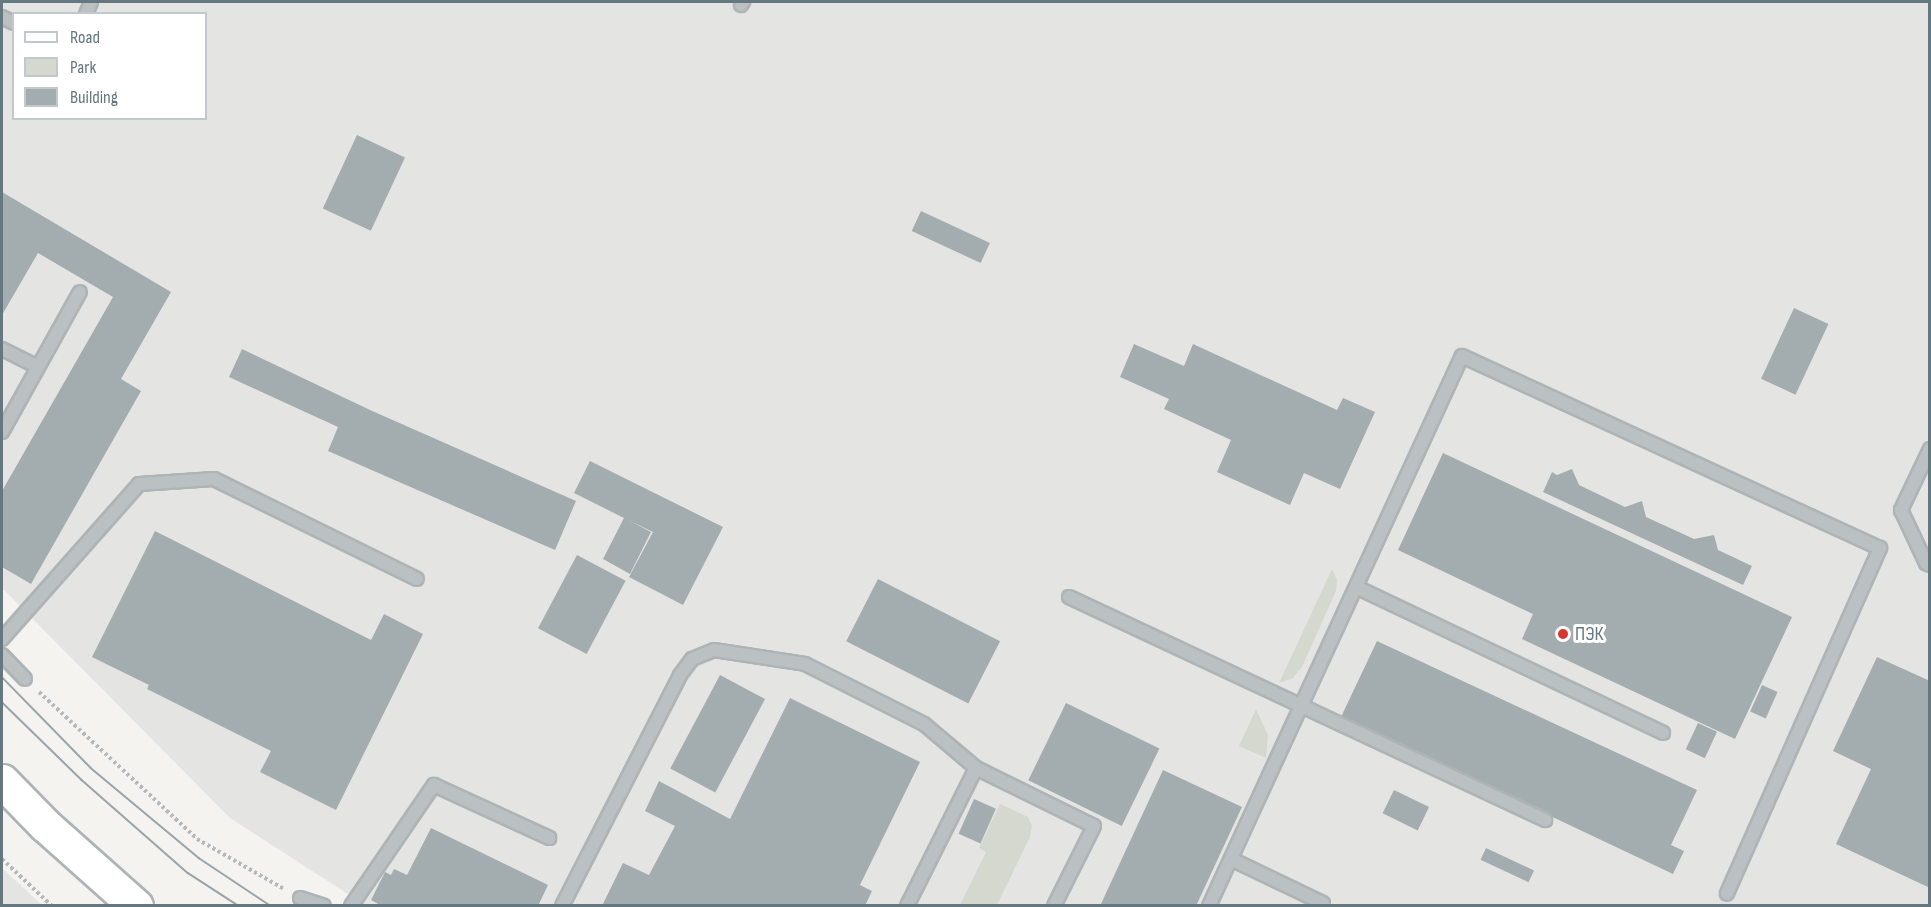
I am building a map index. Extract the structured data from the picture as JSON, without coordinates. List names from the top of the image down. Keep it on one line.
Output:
{"places":["ПЭК"],"legend":["Road","Park","Building"]}
